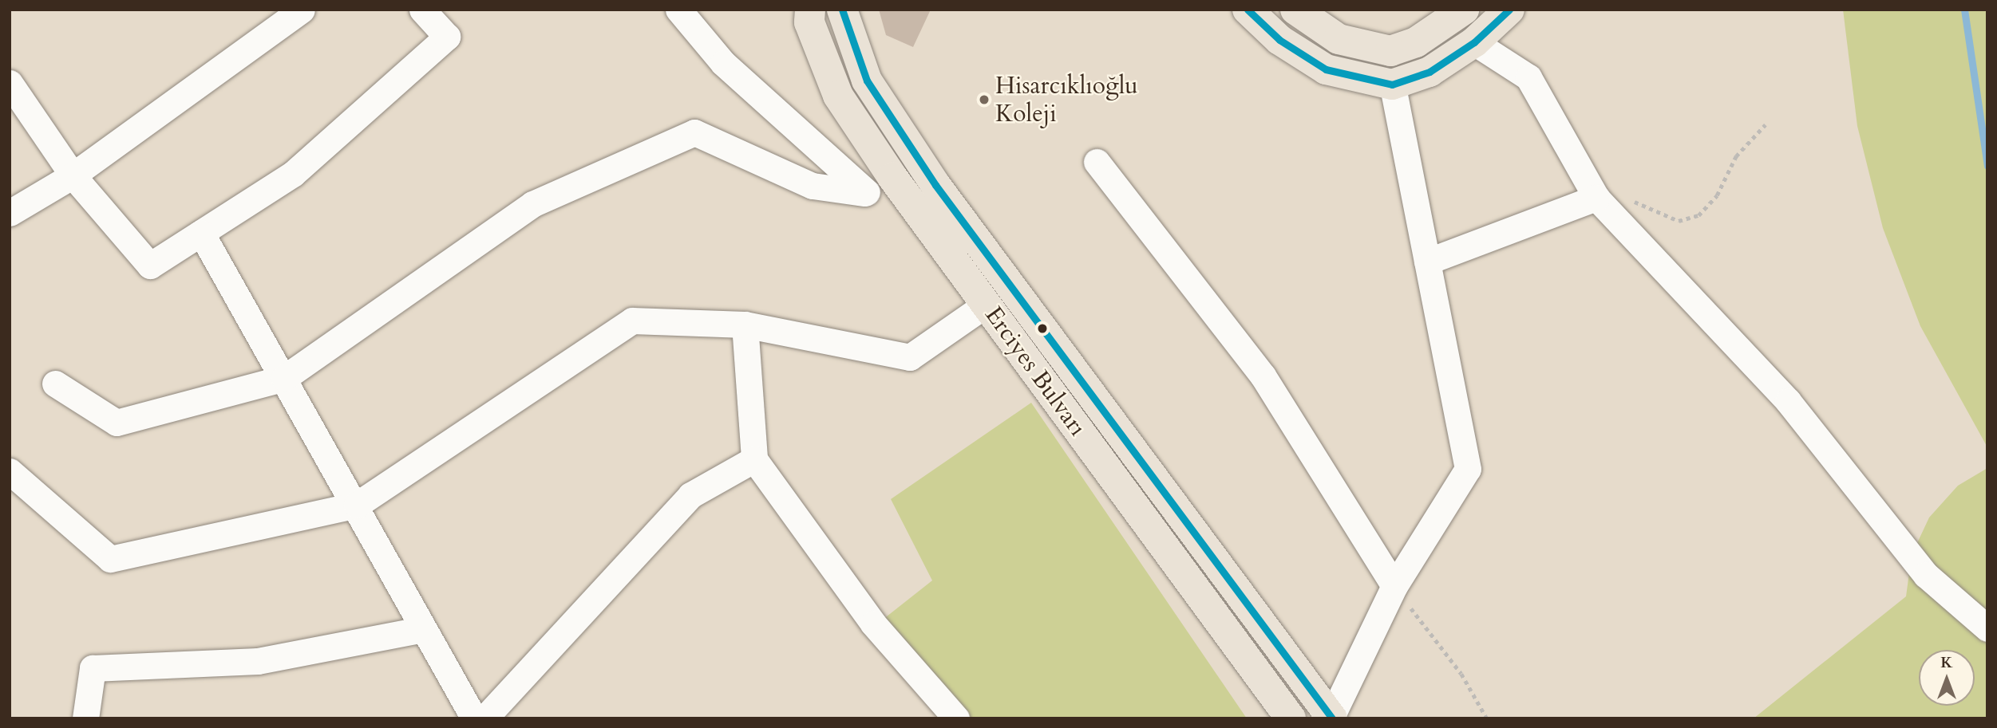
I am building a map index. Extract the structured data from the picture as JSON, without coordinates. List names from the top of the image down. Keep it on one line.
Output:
{"streets":{"highway":["Erciyes Bulvarı"]},"places":["Hisarcıklıoğlu Koleji"],"north":"top"}
